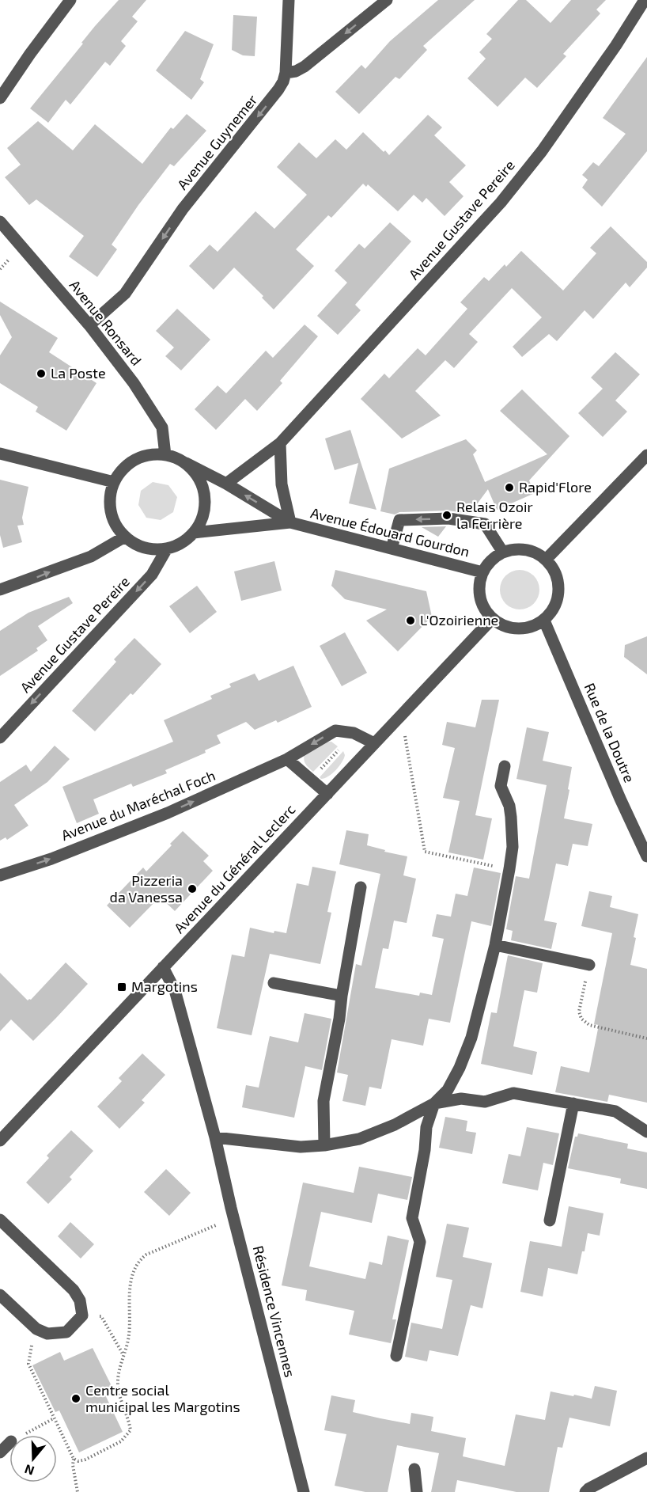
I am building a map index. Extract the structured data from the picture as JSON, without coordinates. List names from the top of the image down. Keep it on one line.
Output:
{"streets":{"street":["Avenue Guynemer","Avenue Gustave Pereire","Avenue Ronsard","Avenue Édouard Gourdon","Rue de la Doutre","Avenue du Maréchal Foch","Avenue du Général Leclerc","Résidence Vincennes"]},"crossings":[["Avenue Guynemer","Avenue Ronsard"],["Avenue Gustave Pereire","Avenue Ronsard"],["Avenue Gustave Pereire","Avenue Édouard Gourdon"],["Avenue Ronsard","Avenue Édouard Gourdon"],["Avenue Édouard Gourdon","Rue de la Doutre"],["Avenue Édouard Gourdon","Avenue du Général Leclerc"],["Rue de la Doutre","Avenue du Général Leclerc"],["Avenue du Maréchal Foch","Avenue du Général Leclerc"],["Avenue du Général Leclerc","Résidence Vincennes"]],"one_way":["Avenue Guynemer"],"places":{"other":["La Poste","Rapid'Flore","Relais Ozoir la Ferrière","L'Ozoirienne","Pizzeria da Vanessa","Centre social municipal les Margotins"],"transit":["Margotins"]},"north":"bottom"}
